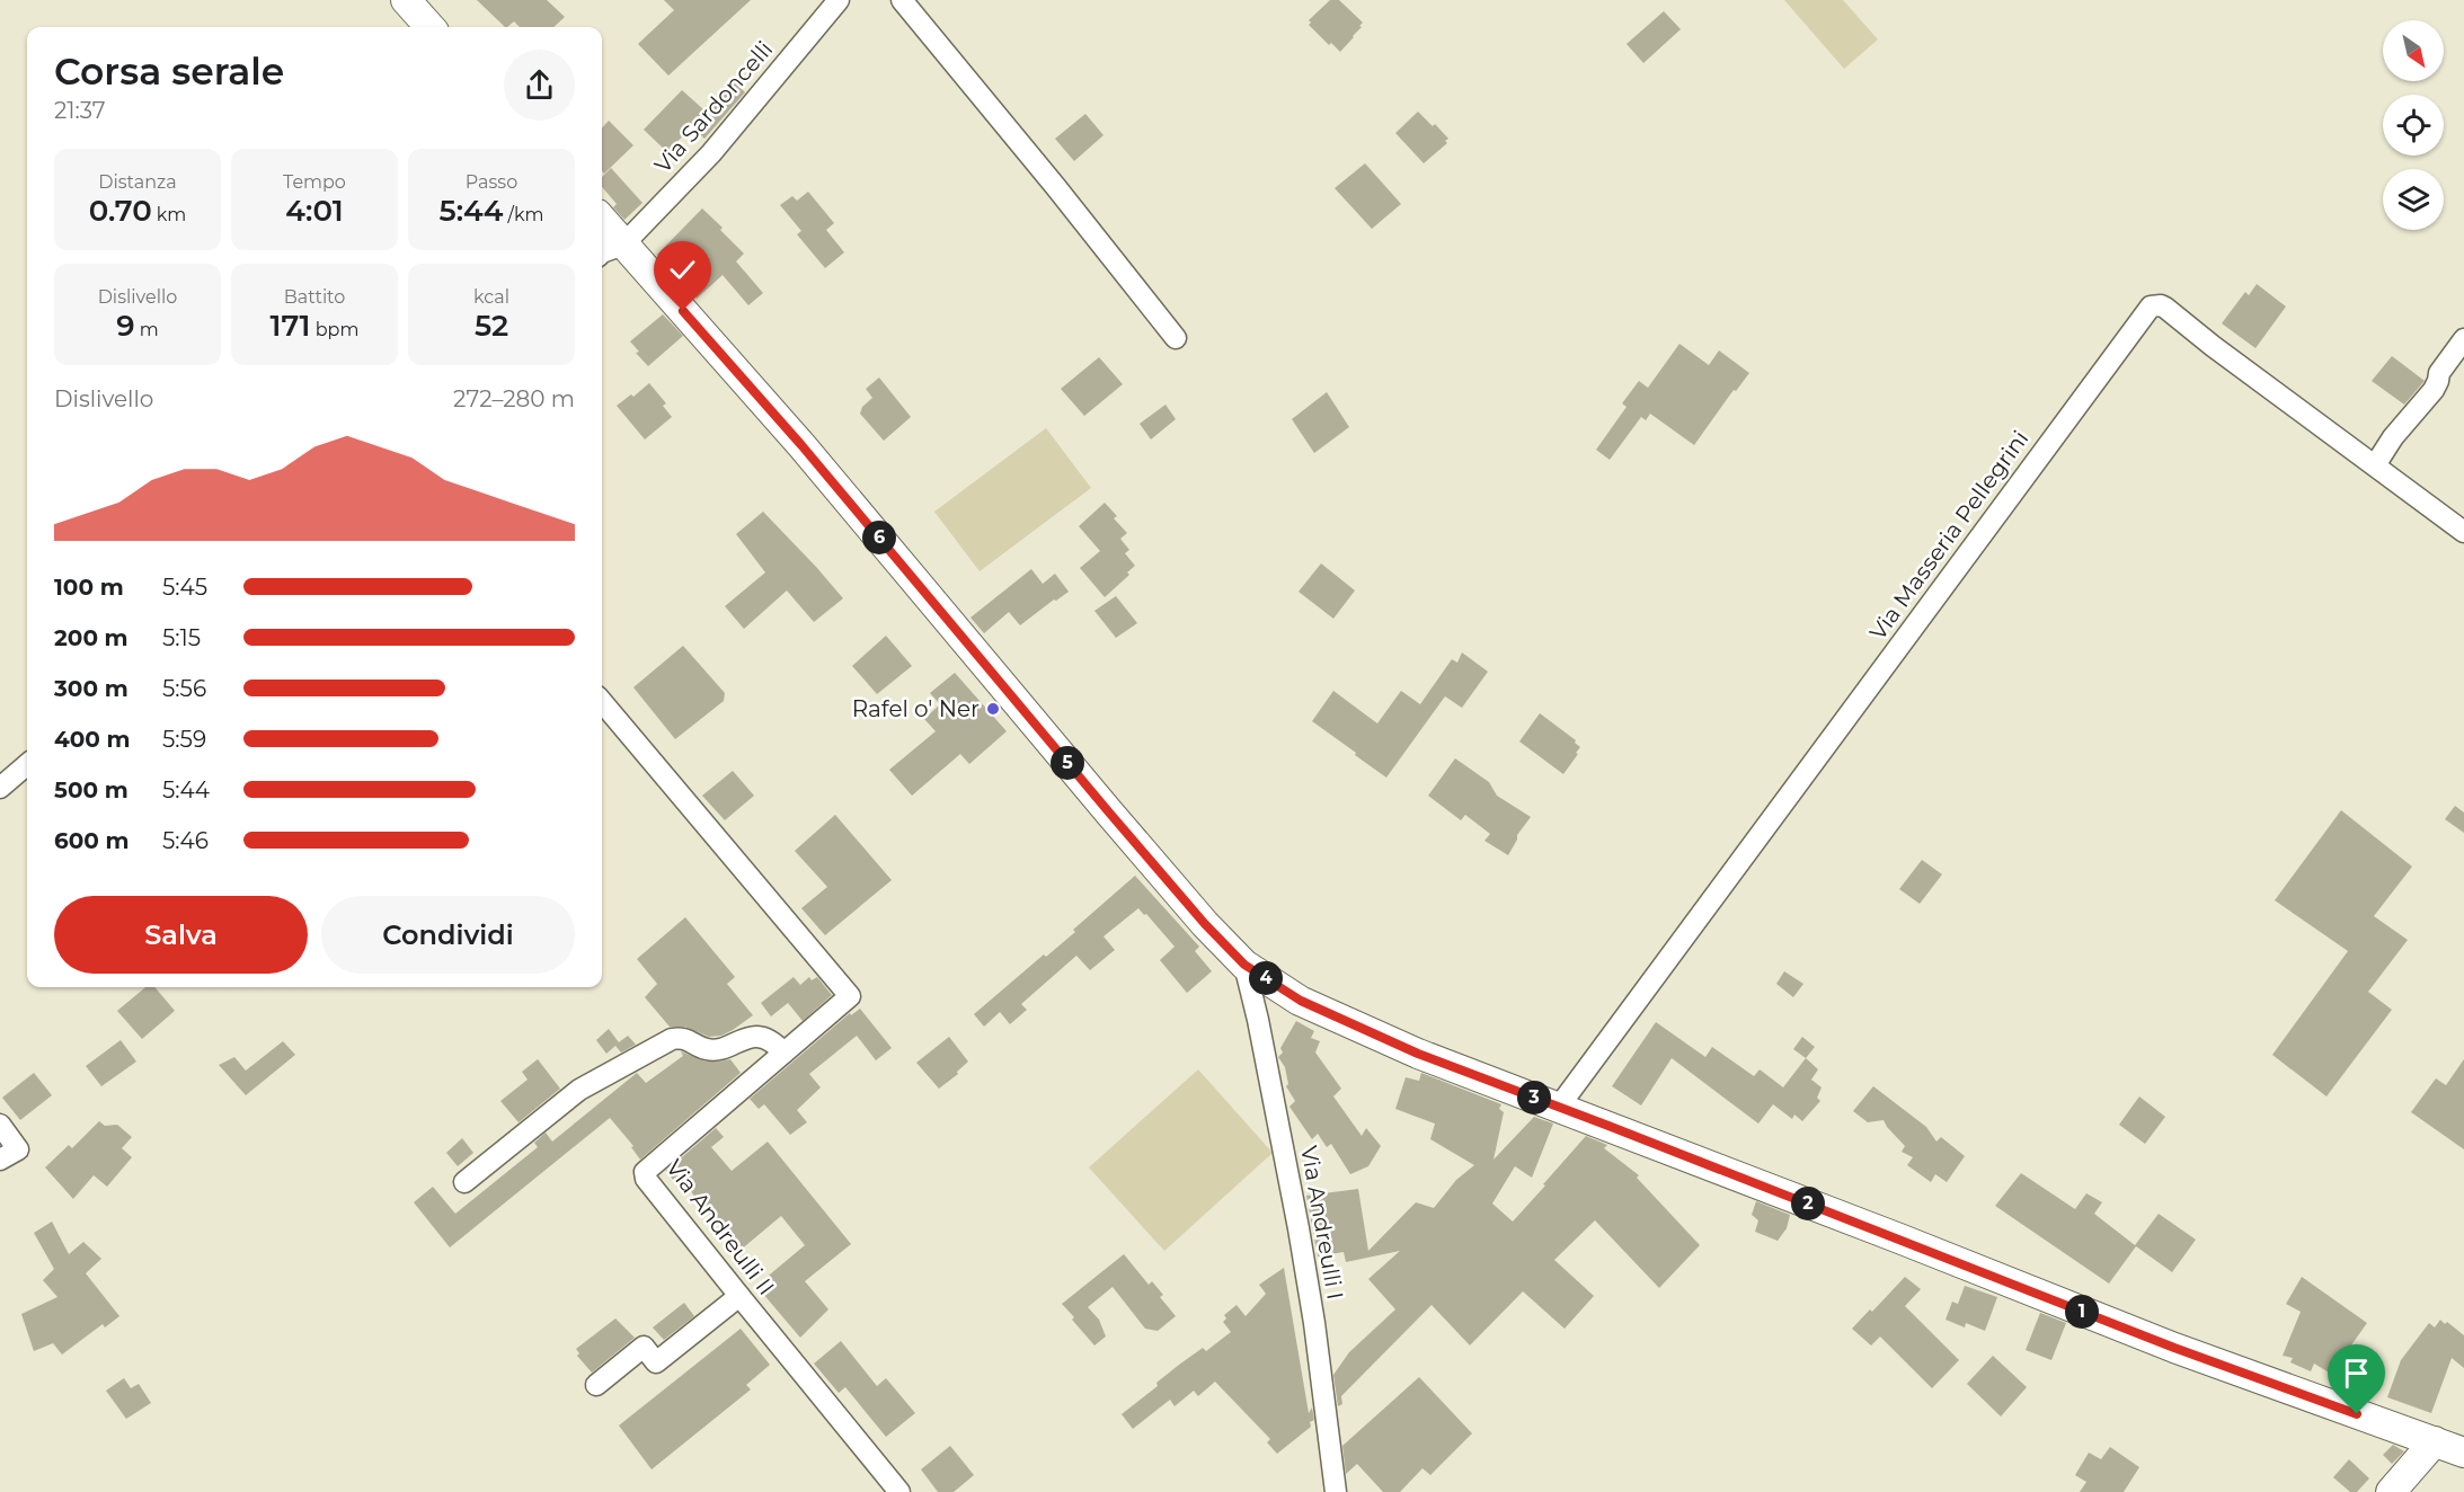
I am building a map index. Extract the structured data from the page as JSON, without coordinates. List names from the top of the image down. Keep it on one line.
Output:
{"streets":{"street":["Via Sardoncelli","Via Masseria Pellegrini","Via Andreulli I","Via Andreulli II"]},"places":["Rafel o' Ner"],"north":"bottom right","page":{"heading":["Corsa serale","21:37"],"stats":[["Distanza","0.70 km"],["Tempo","4:01"],["Passo","5:44 /km"],["Dislivello","9 m"],["Battito","171 bpm"],["kcal","52"]],"chart":["Dislivello","272–280 m"],"pins":["6","5","4","3","2","1"],"list":[{"name":"100 m","note":"5:45"},{"name":"200 m","note":"5:15"},{"name":"300 m","note":"5:56"},{"name":"400 m","note":"5:59"},{"name":"500 m","note":"5:44"},{"name":"600 m","note":"5:46"}],"buttons":["Salva","Condividi"]}}
